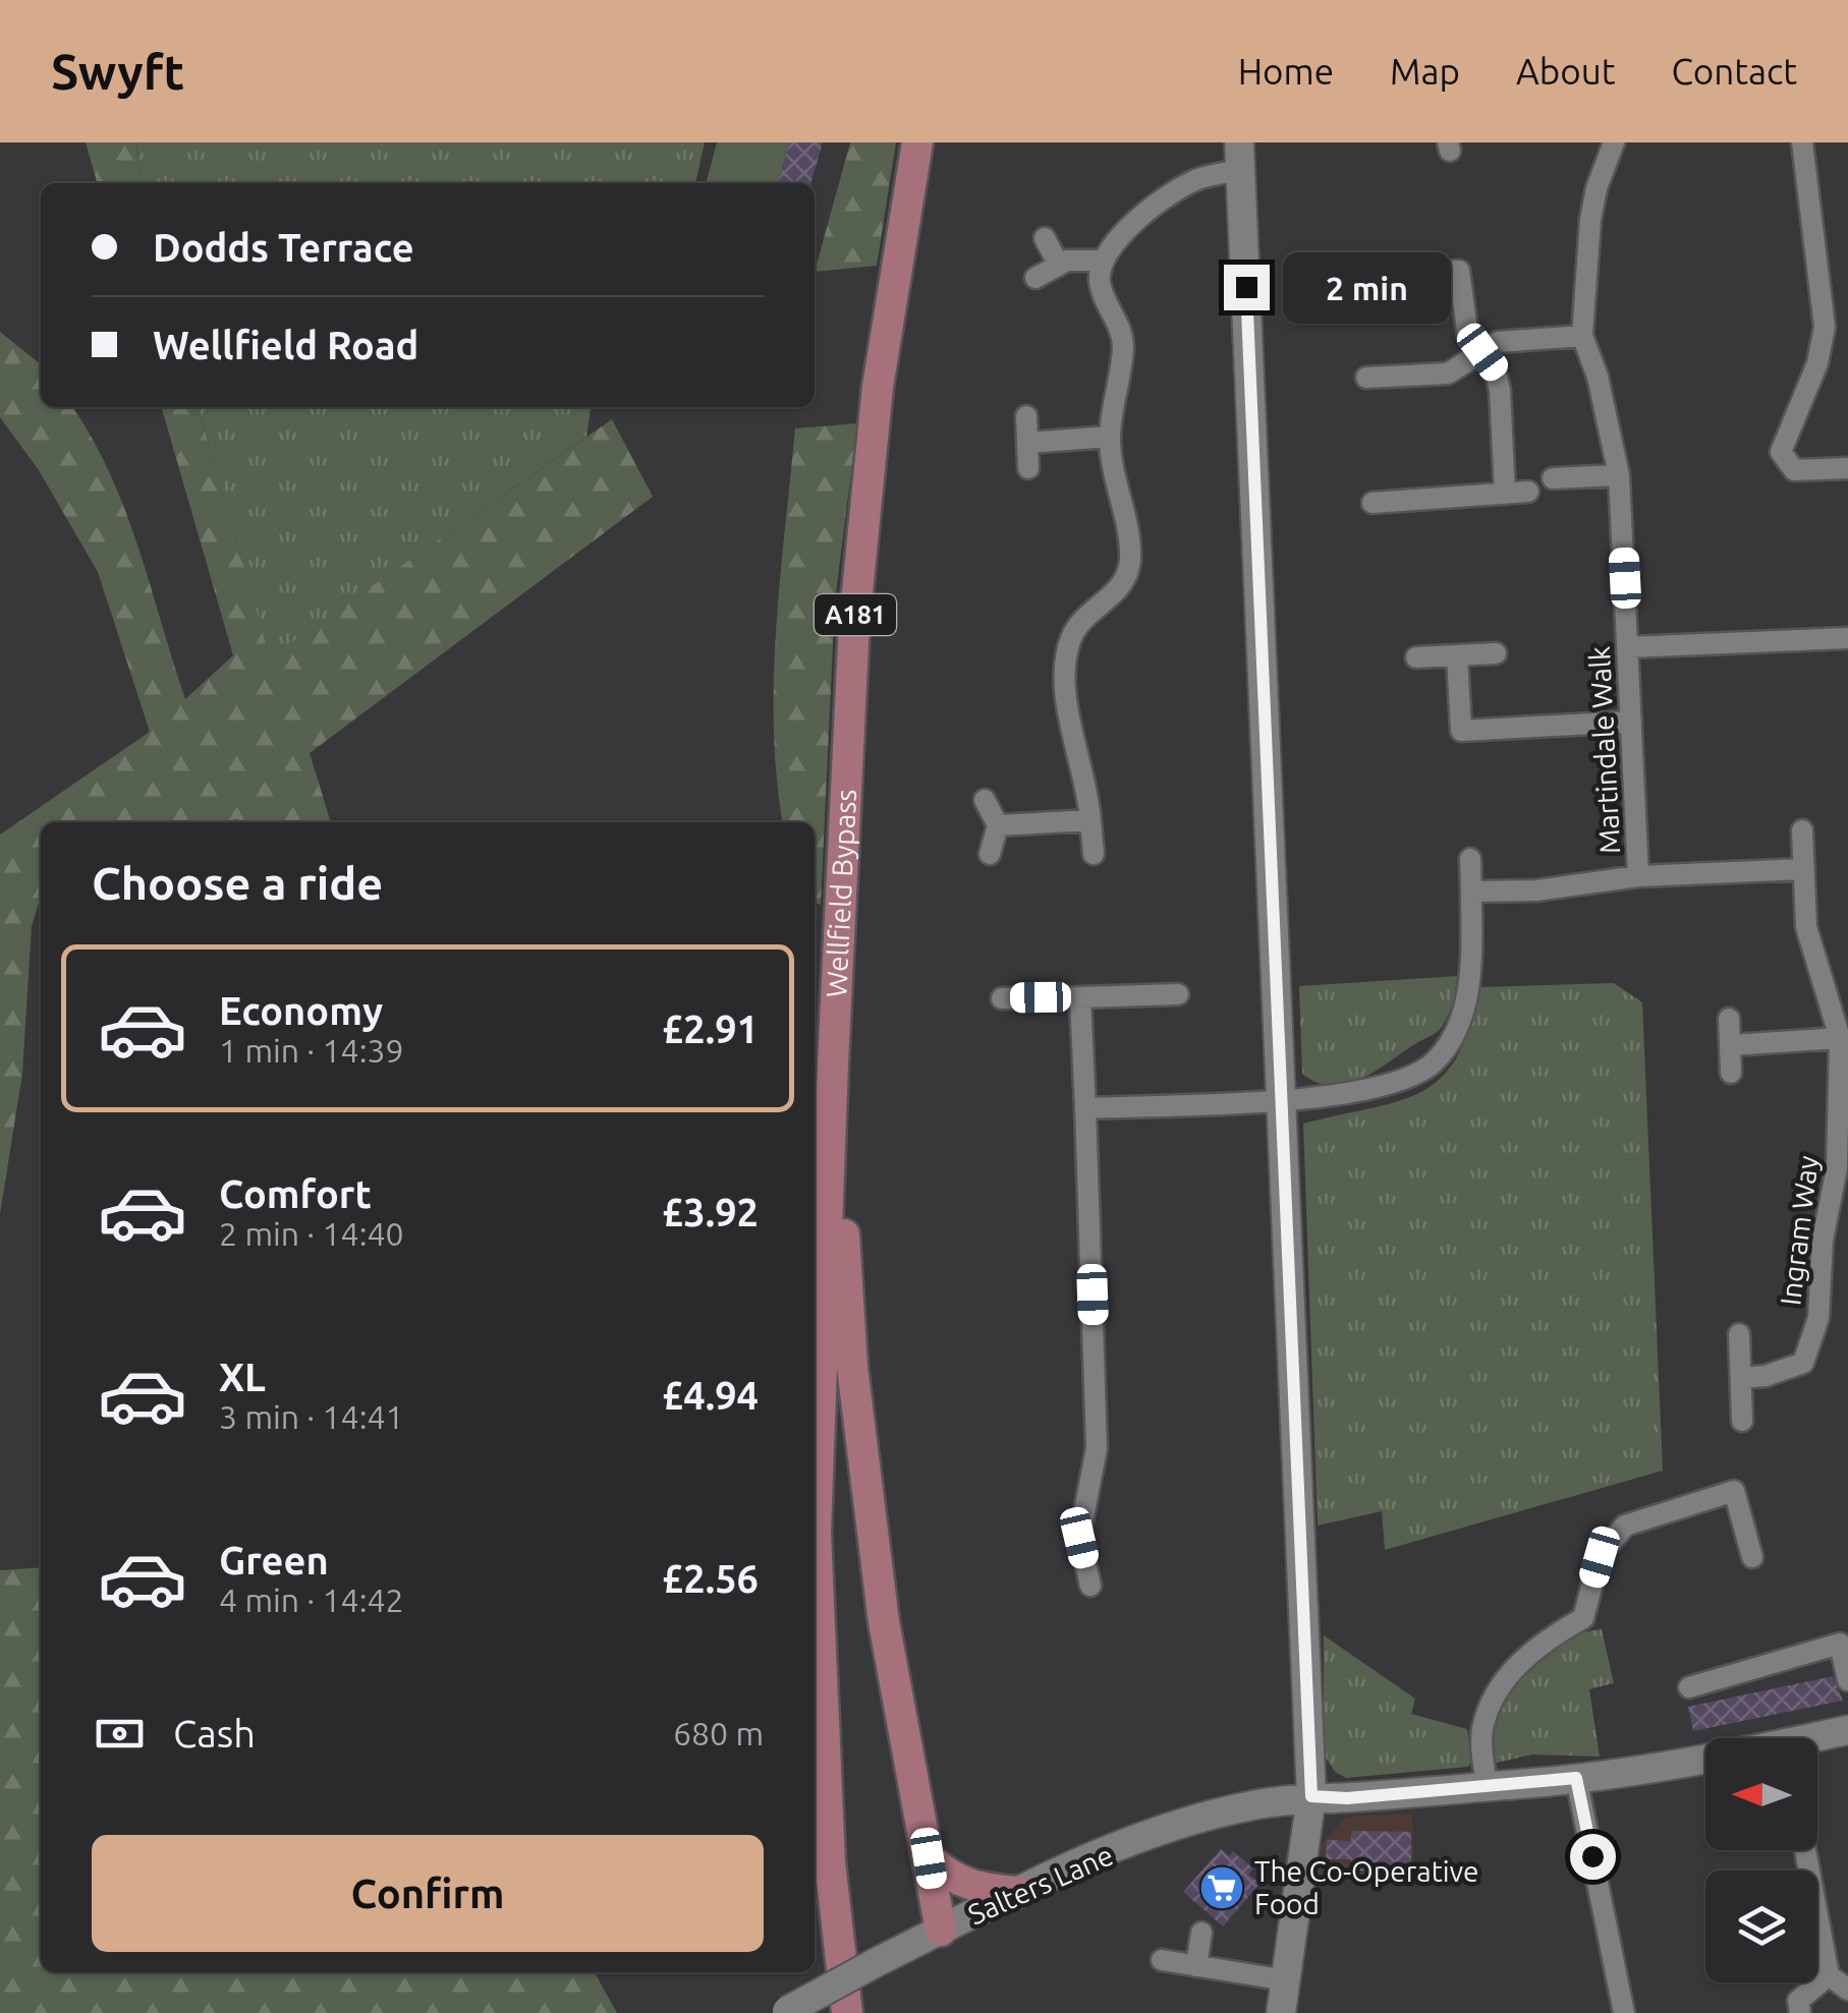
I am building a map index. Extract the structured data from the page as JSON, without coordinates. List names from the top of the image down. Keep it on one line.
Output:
{"streets":{"main road":["A181","Wellfield Bypass"],"street":["Martindale Walk","Ingram Way","Salters Lane"]},"places":{"supermarket":["The Co-Operative Food"]},"north":"left","page":{"header":"Swyft","nav":["Home","Map","About","Contact"],"banner":["Dodds Terrace","Wellfield Road"],"bubble":"2 min","heading":"Choose a ride","list":[{"name":"Economy","note":"1 min · 14:39","value":"£2.91"},{"name":"Comfort","note":"2 min · 14:40","value":"£3.92"},{"name":"XL","note":"3 min · 14:41","value":"£4.94"},{"name":"Green","note":"4 min · 14:42","value":"£2.56"}],"pay":["Cash","680 m"],"buttons":"Confirm"}}
